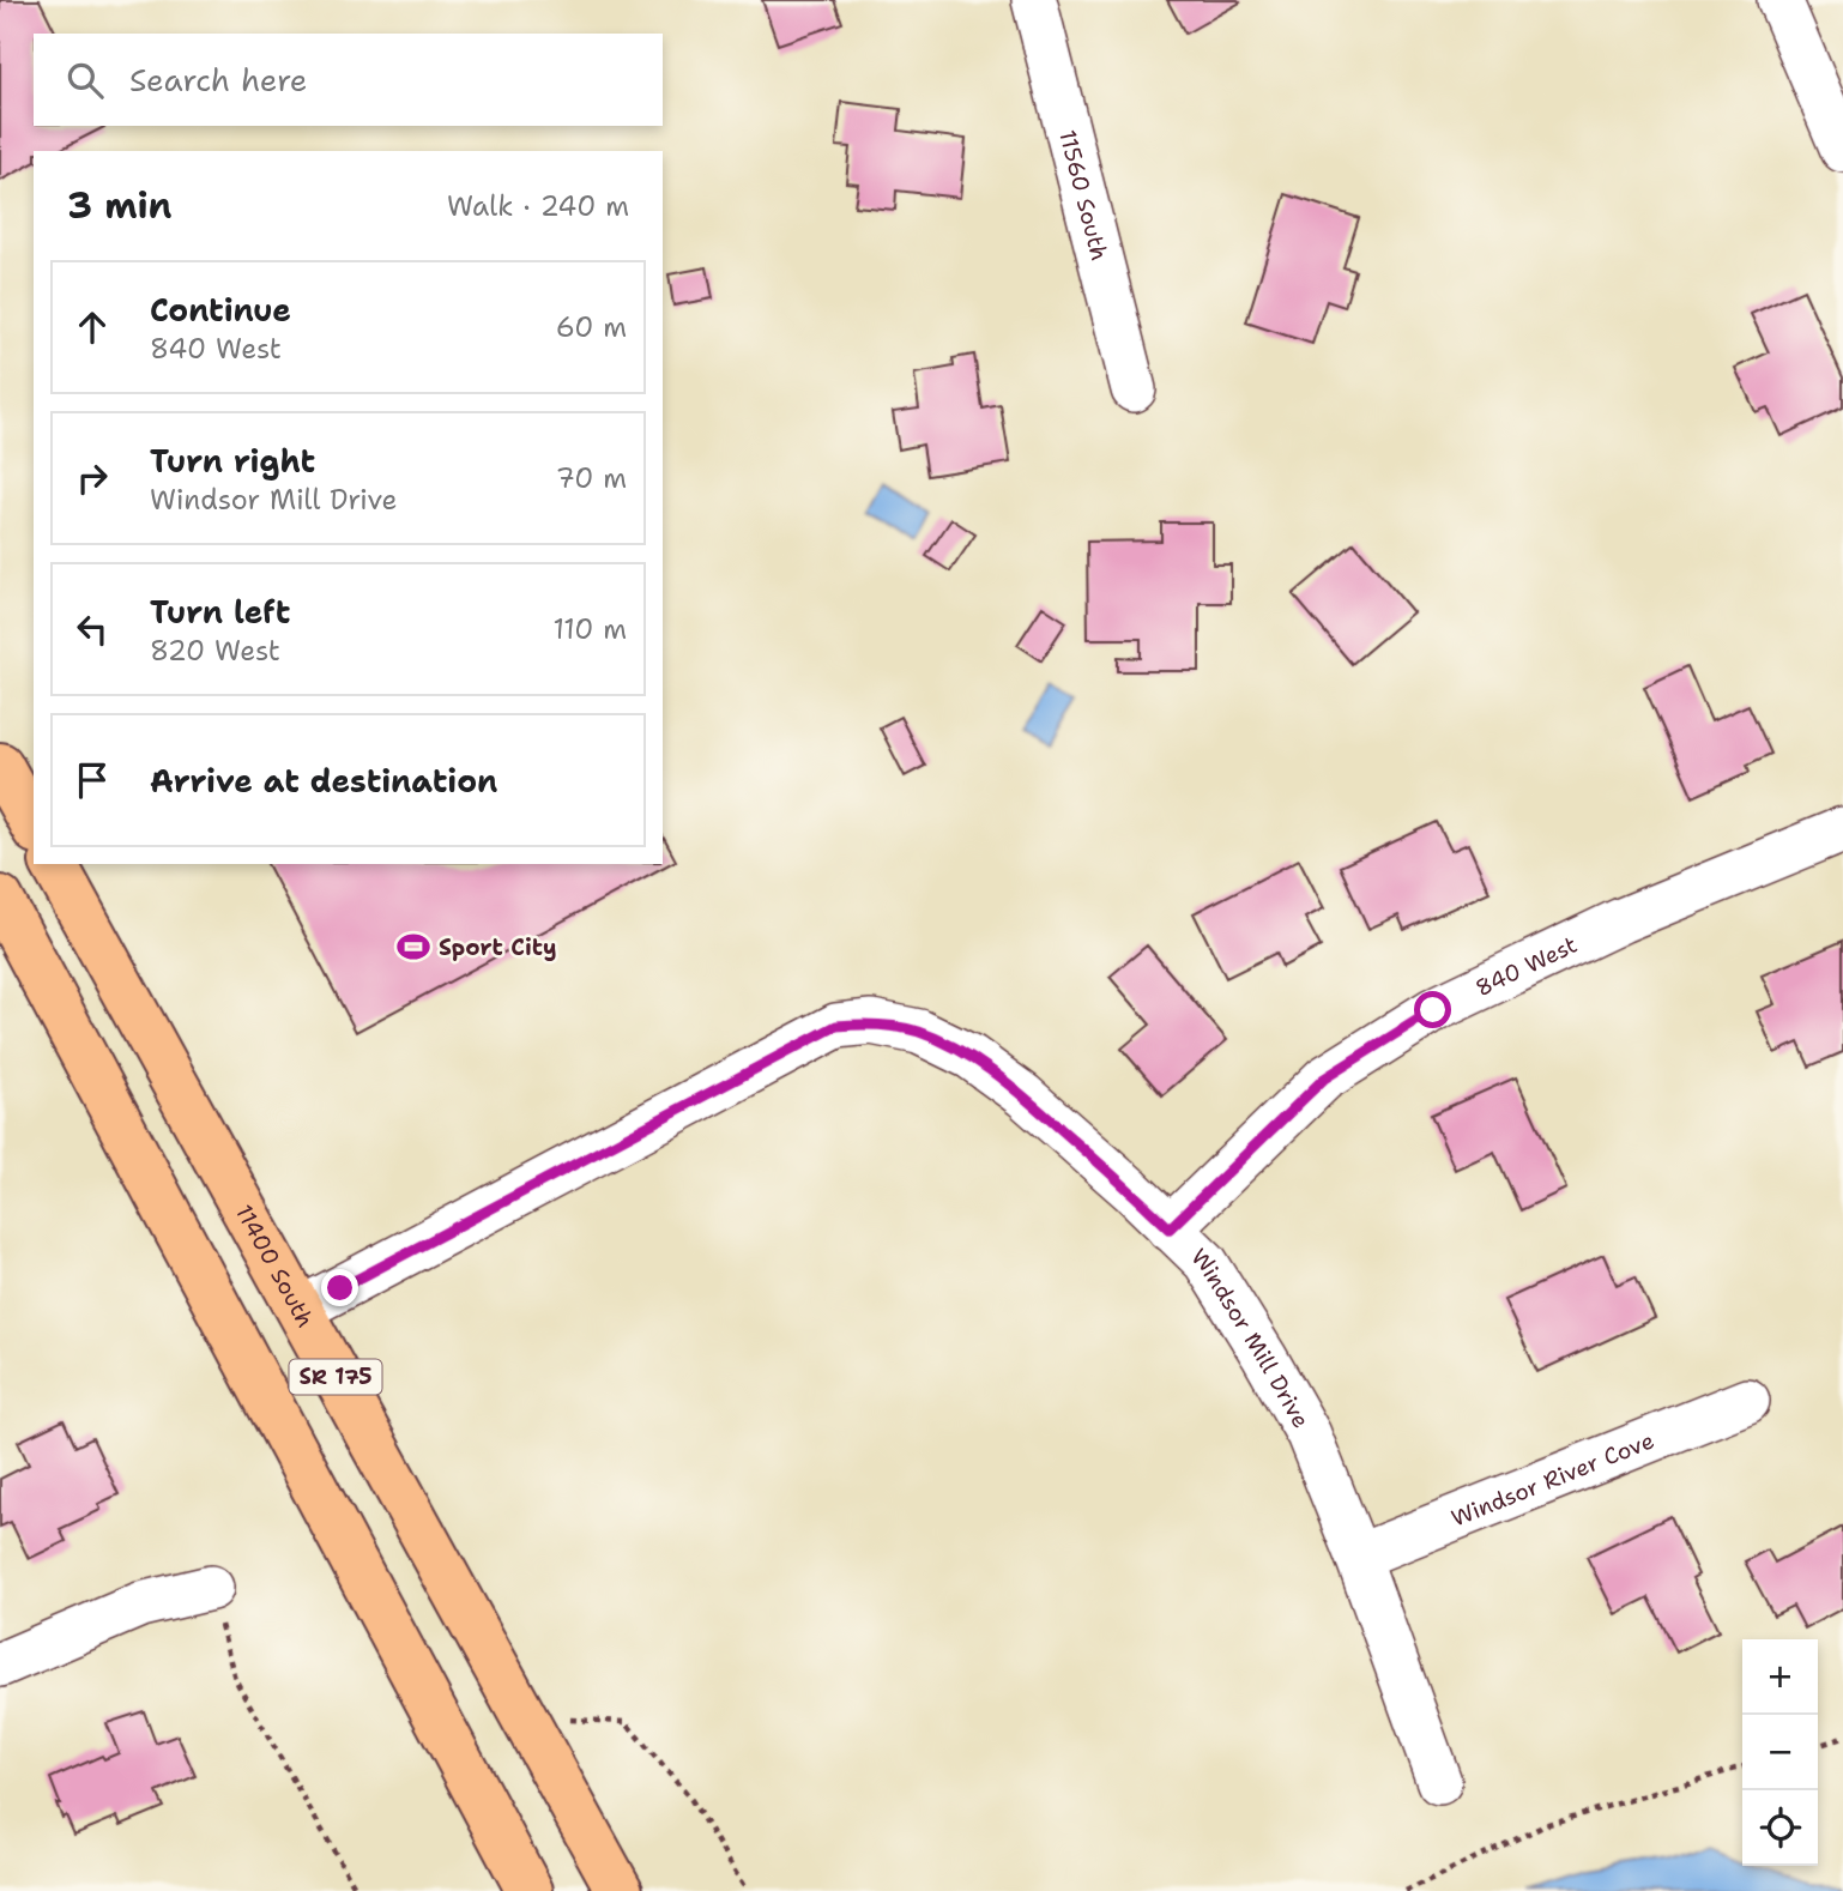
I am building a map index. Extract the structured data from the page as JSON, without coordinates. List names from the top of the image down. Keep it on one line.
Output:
{"streets":{"main road":["11400 South","SR 175"],"street":["11560 South","840 West","Windsor Mill Drive","Windsor River Cove"]},"crossings":[["840 West","Windsor Mill Drive"],["11400 South","Windsor Mill Drive"],["Windsor Mill Drive","Windsor River Cove"]],"places":{"sports":["Sport City"]},"page":{"search":"Search here","heading":["3 min","Walk · 240 m"],"list":[["Continue","840 West","60 m"],["Turn right","Windsor Mill Drive","70 m"],["Turn left","820 West","110 m"],"Arrive at destination"],"map_buttons":["+","−"]}}
